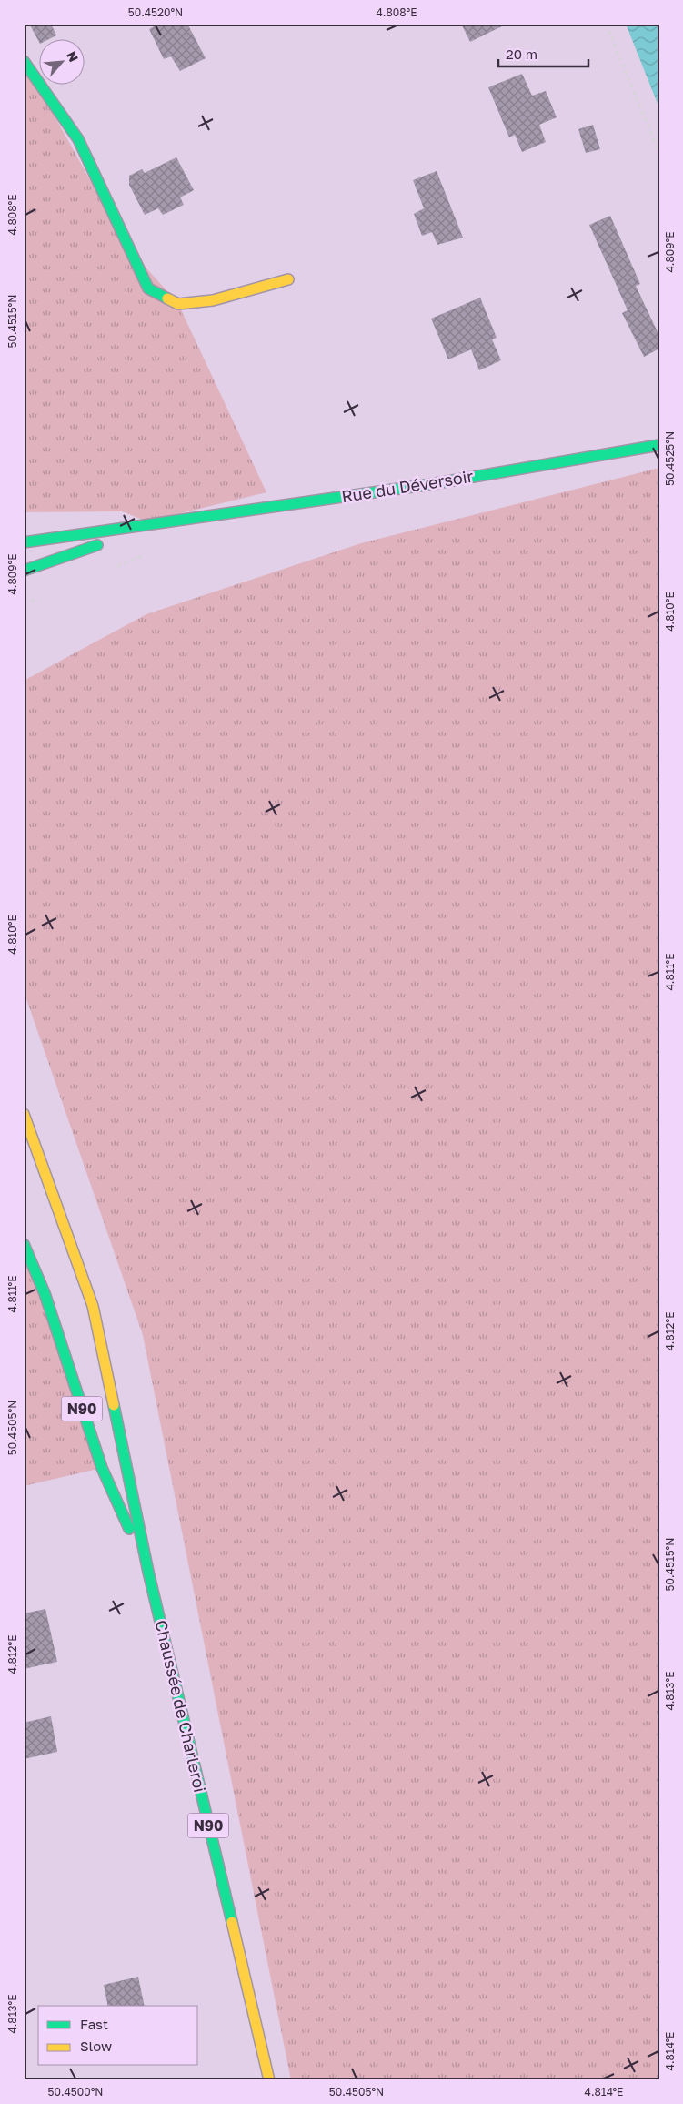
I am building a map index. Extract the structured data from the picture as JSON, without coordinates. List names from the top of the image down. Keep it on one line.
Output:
{"streets":{"main road":["Rue du Déversoir","N90","Chaussée de Charleroi"]},"legend":["Fast","Slow"],"scale_bar":"20 m","north":"top right","coordinates":["50.4520°N","4.808°E","4.809°E","50.4515°N","50.4525°N","4.810°E","4.811°E","4.812°E","50.4505°N","4.813°E","4.814°E","50.4500°N"]}
